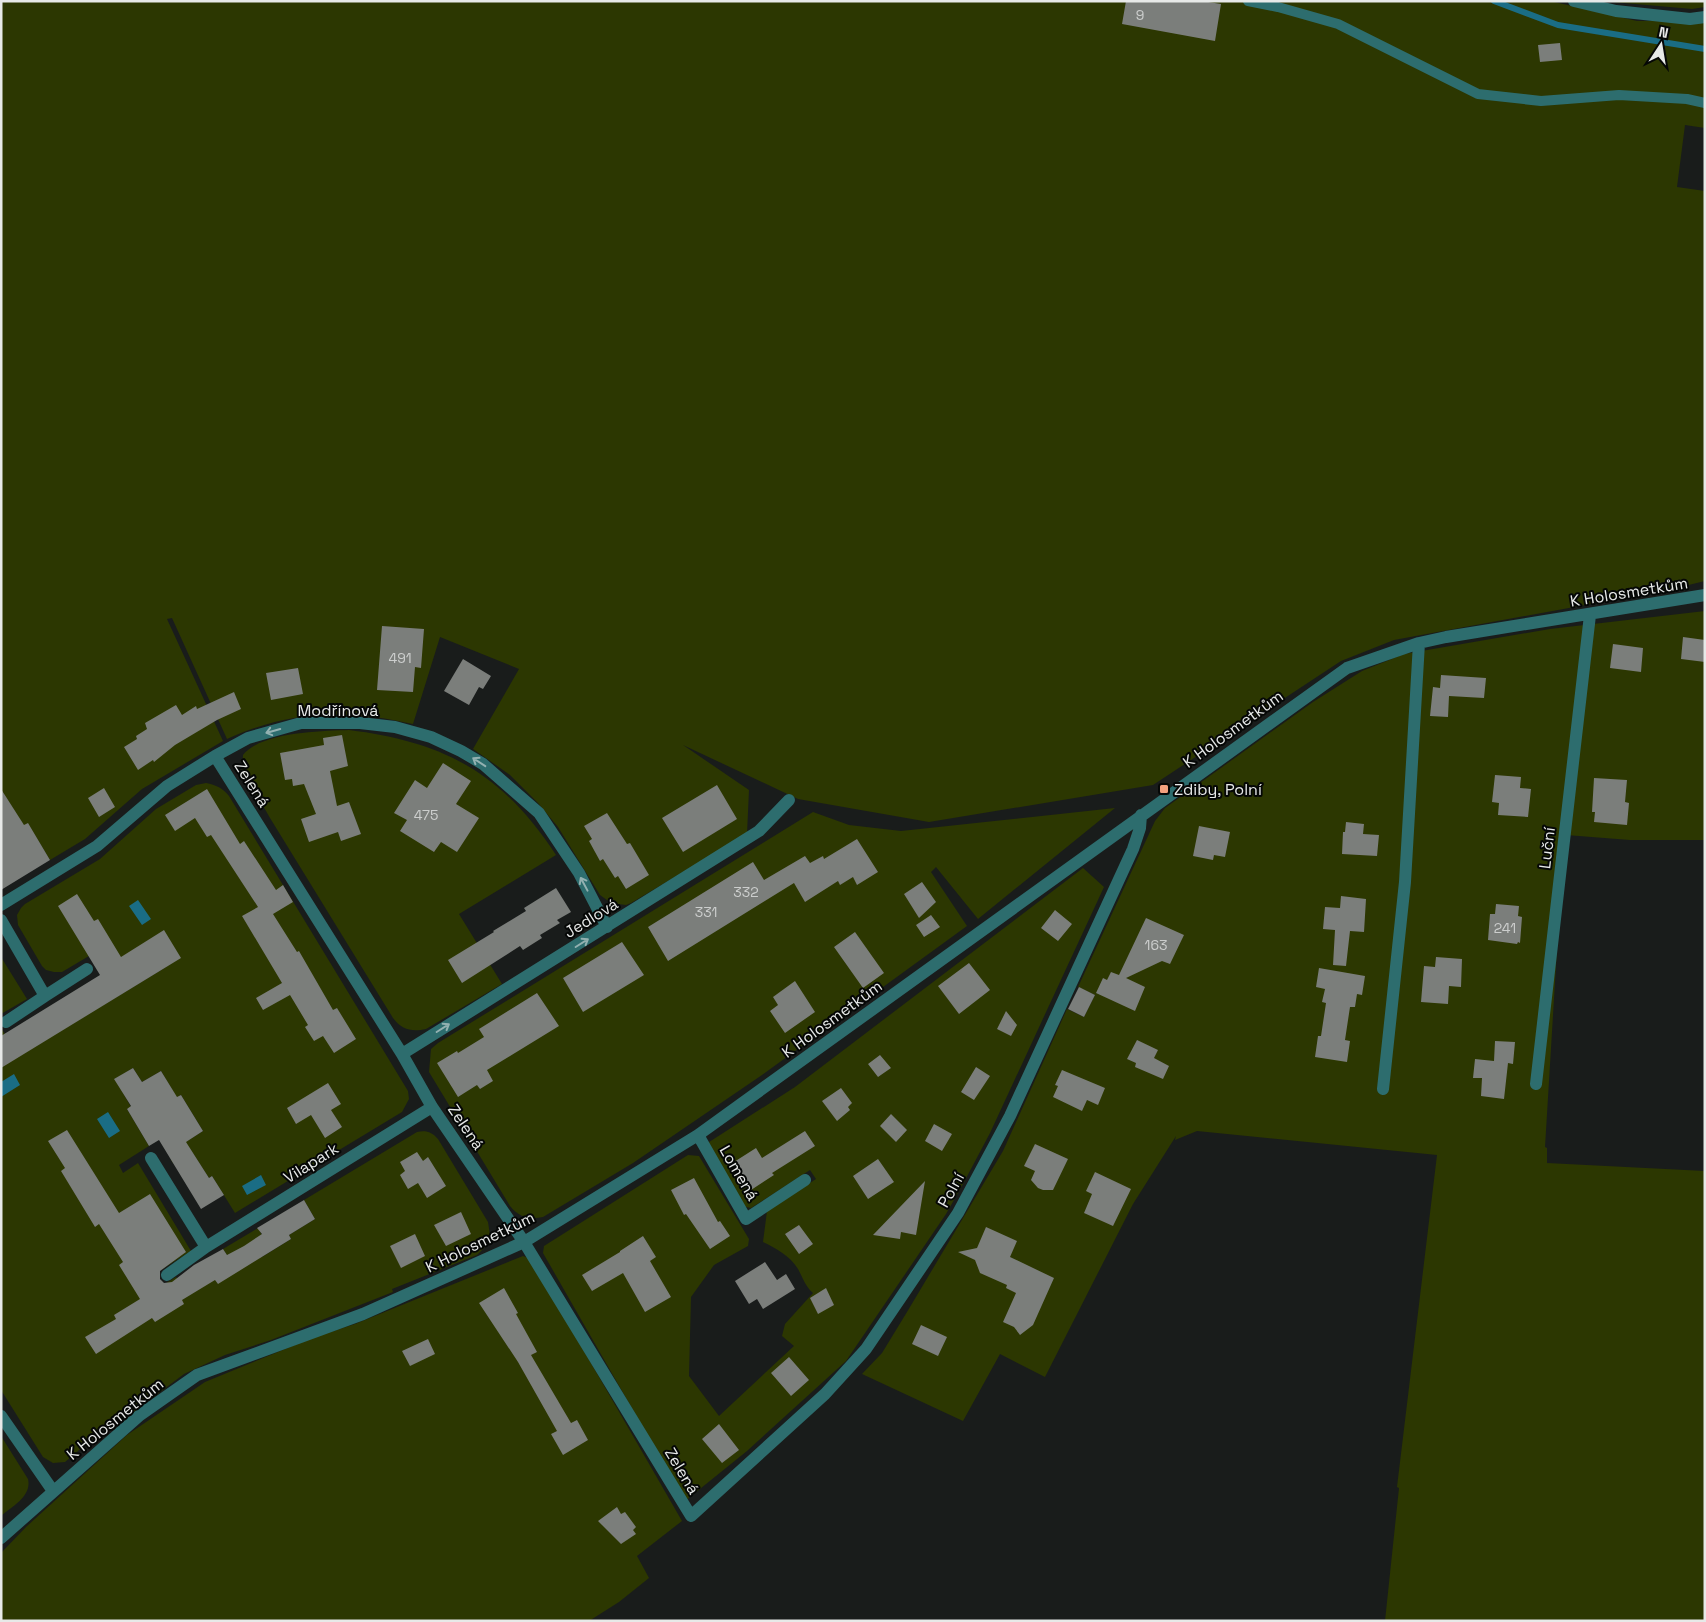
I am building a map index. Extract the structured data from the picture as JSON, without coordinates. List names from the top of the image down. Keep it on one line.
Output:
{"streets":{"street":["K Holosmetkům","Modřínová","Zelená","Luční","Jedlová","Vilapark","Lomená","Polní"]},"crossings":[["K Holosmetkům","Zelená"],["K Holosmetkům","Luční"],["K Holosmetkům","Lomená"],["K Holosmetkům","Polní"],["Modřínová","Zelená"],["Modřínová","Jedlová"],["Zelená","Jedlová"],["Zelená","Vilapark"],["Zelená","Polní"]],"one_way":["Modřínová","Jedlová"],"places":{"transit":["Zdiby, Polní"]},"house_numbers":["9","491","475","332","331","241","163"],"north":"top"}
